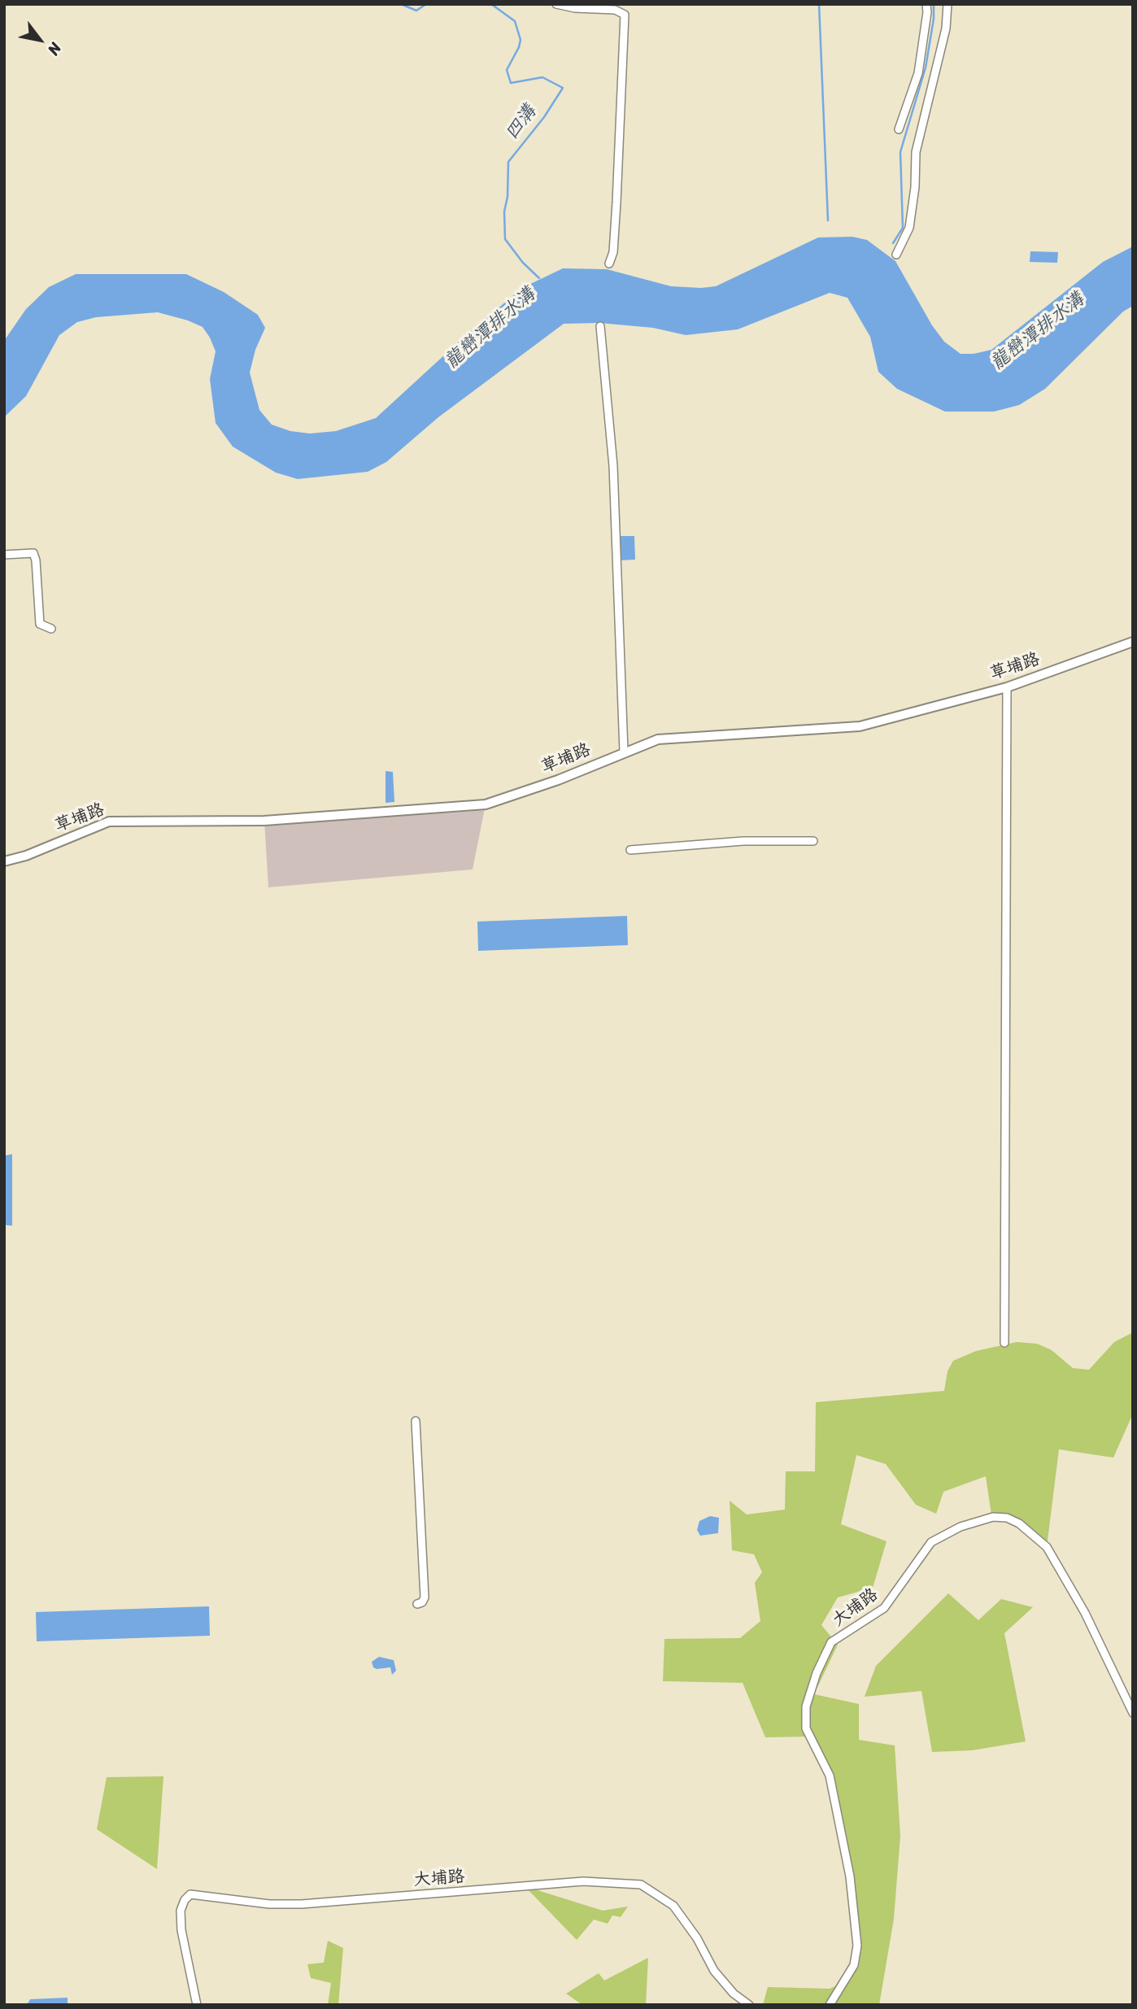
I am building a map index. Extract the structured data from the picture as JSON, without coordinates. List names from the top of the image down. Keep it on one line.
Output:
{"streets":{"street":["草埔路","大埔路"]},"water":["四溝","龍巒潭排水溝"],"north":"bottom right"}
